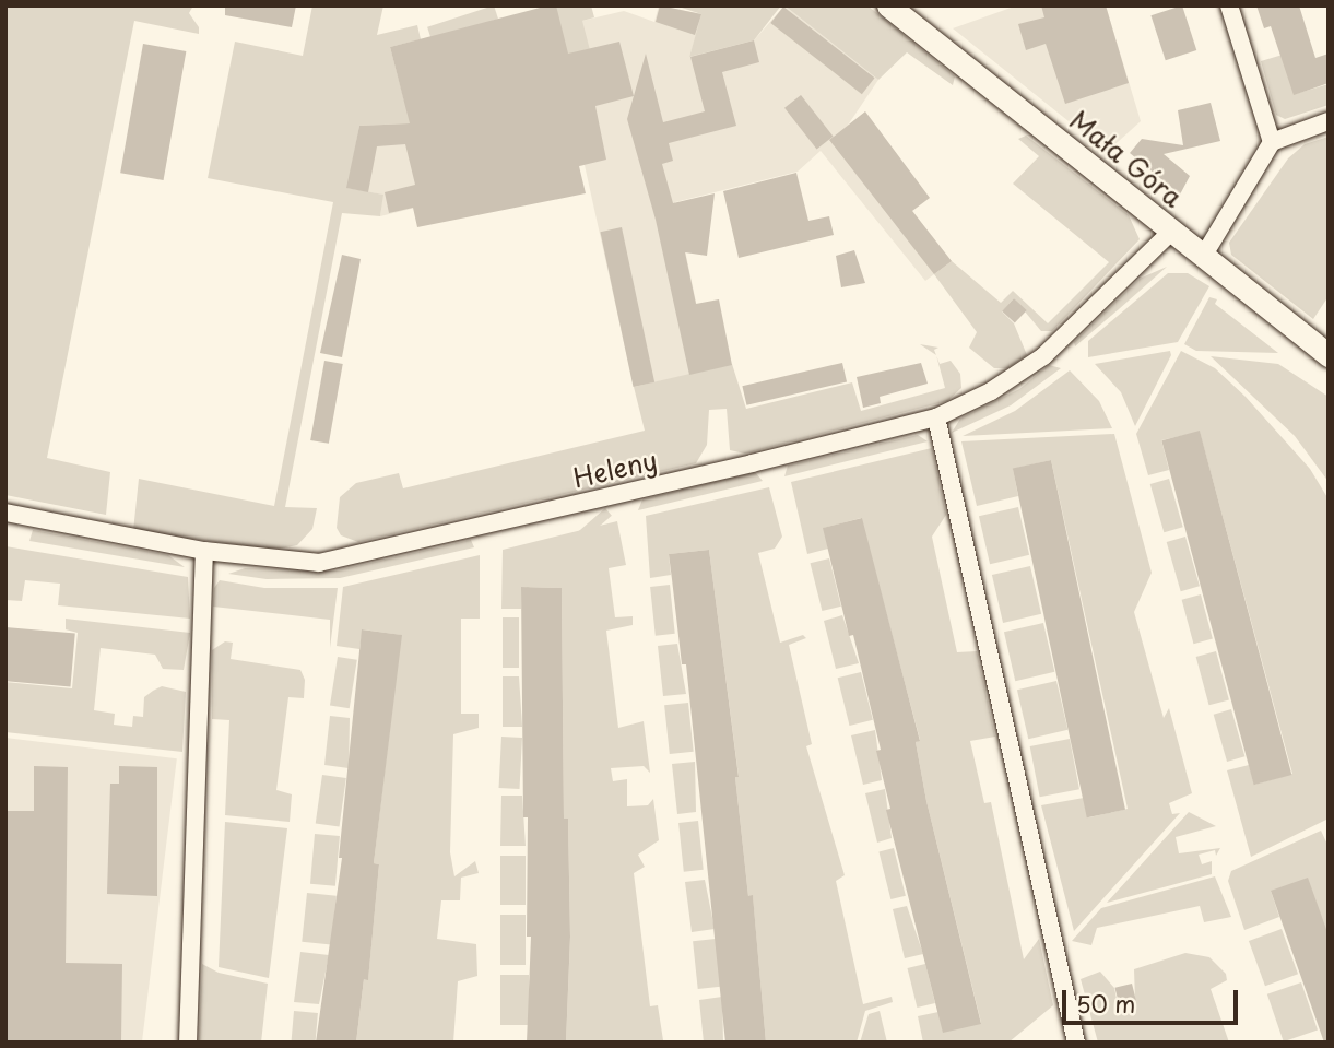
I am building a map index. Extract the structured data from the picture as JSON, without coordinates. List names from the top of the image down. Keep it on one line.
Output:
{"streets":{"street":["Mała Góra","Heleny"]},"crossings":[["Mała Góra","Heleny"]],"scale_bar":"50 m"}
